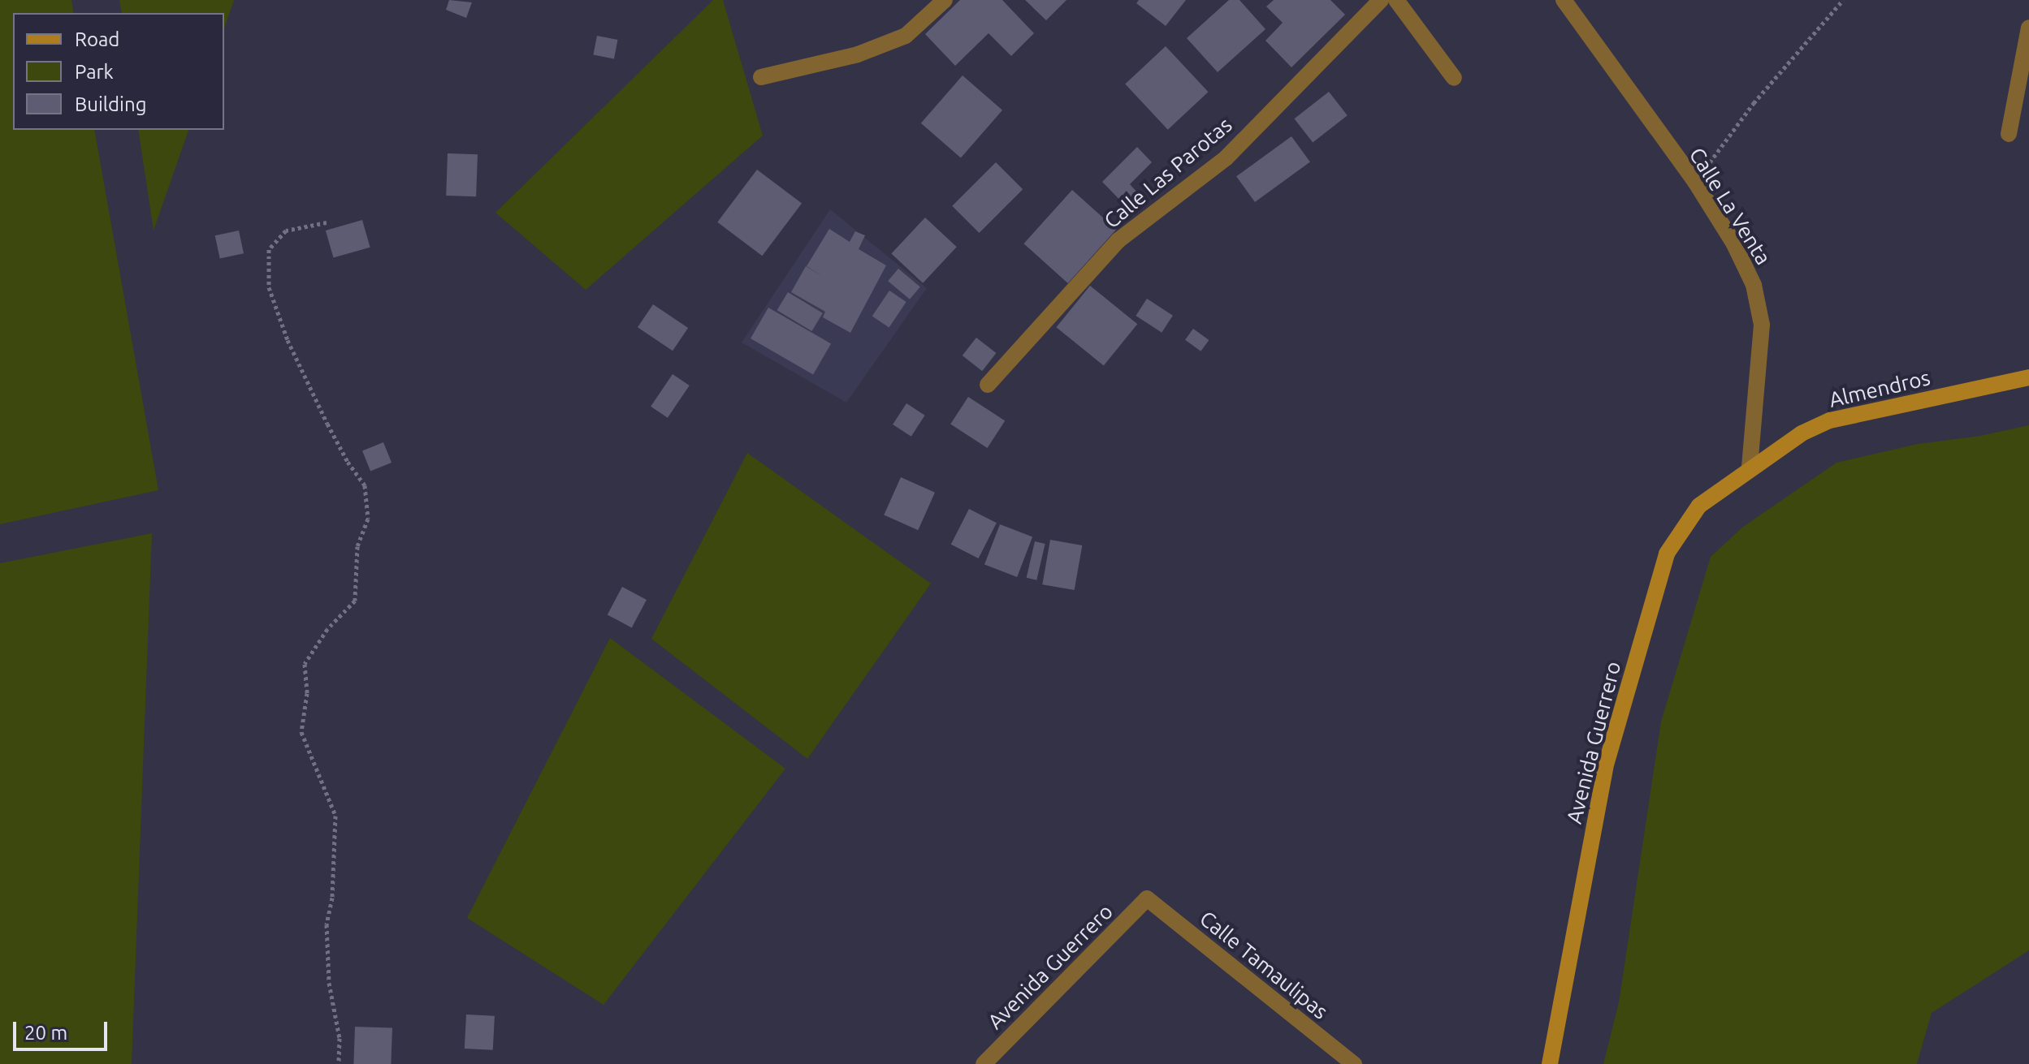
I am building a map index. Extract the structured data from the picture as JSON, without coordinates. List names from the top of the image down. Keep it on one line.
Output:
{"streets":{"street":["Calle Las Parotas","Calle La Venta","Almendros","Avenida Guerrero","Calle Tamaulipas"]},"crossings":[["Calle La Venta","Almendros"],["Calle La Venta","Avenida Guerrero"],["Almendros","Avenida Guerrero"],["Avenida Guerrero","Calle Tamaulipas"]],"legend":["Road","Park","Building"],"scale_bar":"20 m"}
